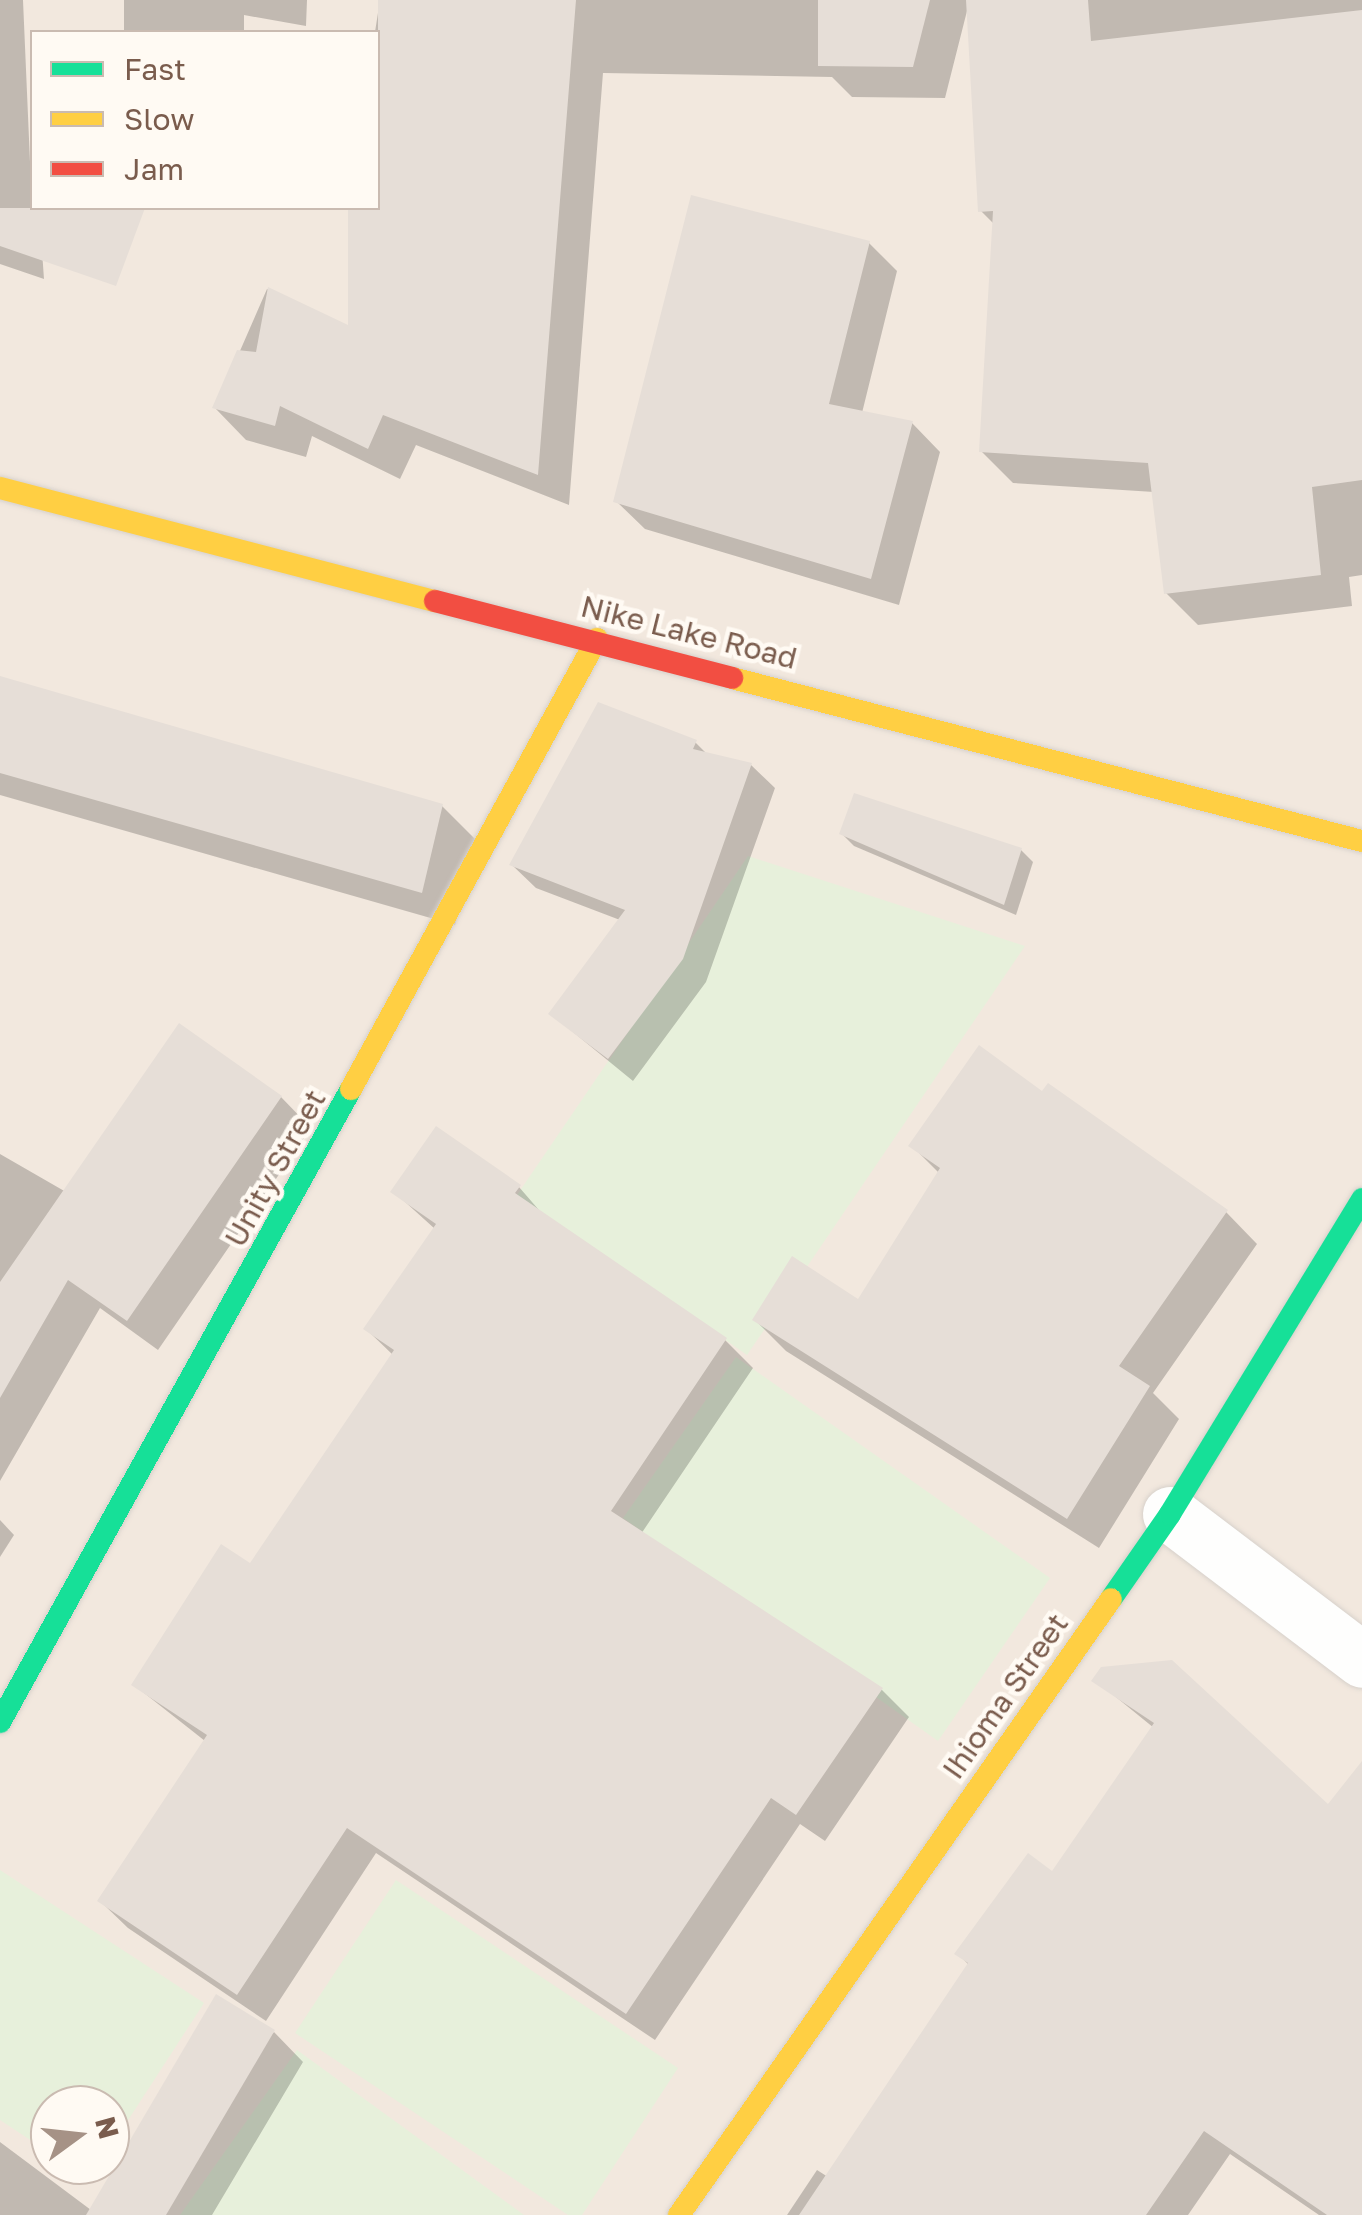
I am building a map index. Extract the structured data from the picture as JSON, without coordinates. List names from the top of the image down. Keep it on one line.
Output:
{"streets":{"street":["Nike Lake Road","Unity Street","Ihioma Street"]},"crossings":[["Nike Lake Road","Unity Street"]],"legend":["Fast","Slow","Jam"],"north":"right"}
